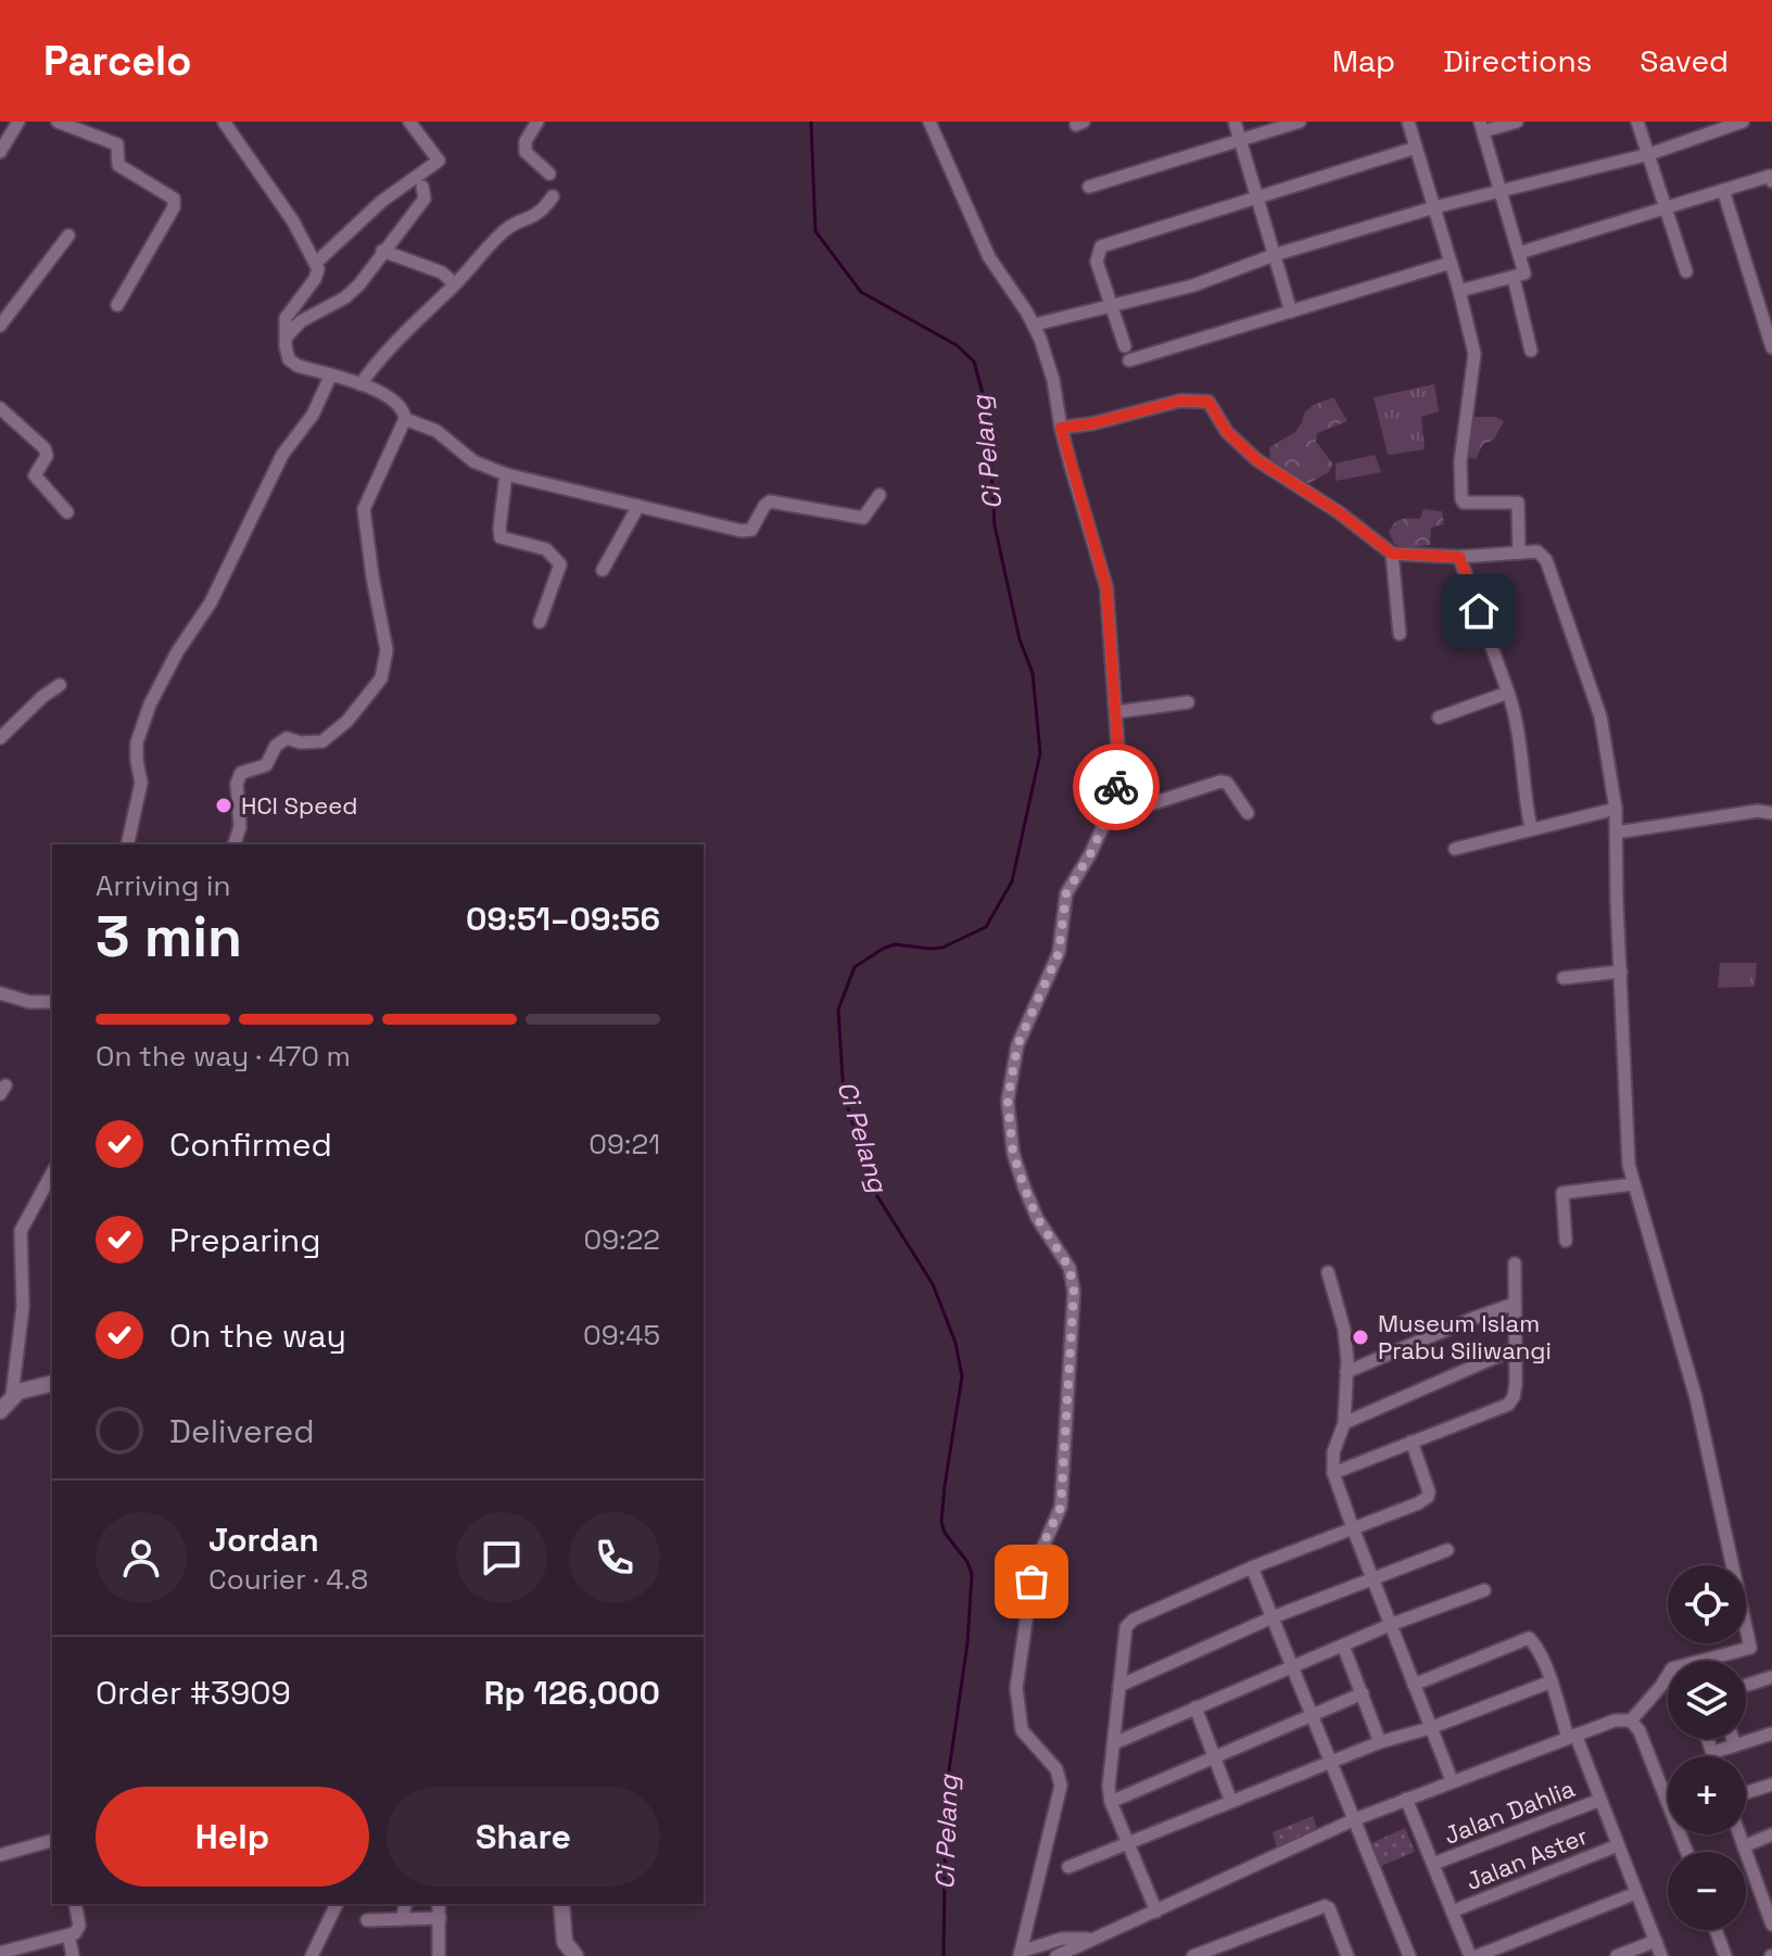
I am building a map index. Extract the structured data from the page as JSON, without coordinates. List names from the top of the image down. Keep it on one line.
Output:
{"streets":{"street":["Jalan Dahlia","Jalan Aster"]},"water":["Ci Pelang"],"places":["HCI Speed","Museum Islam Prabu Siliwangi"],"page":{"header":"Parcelo","nav":["Map","Directions","Saved"],"heading":["3 min","Arriving in","09:51–09:56"],"panel":["Jordan","Courier · 4.8","Order #3909","Rp 126,000"],"bar":"On the way · 470 m","list":[["Confirmed","09:21"],["Preparing","09:22"],["On the way","09:45"],"Delivered"],"map_buttons":["+","−"],"buttons":["Help","Share"]}}
